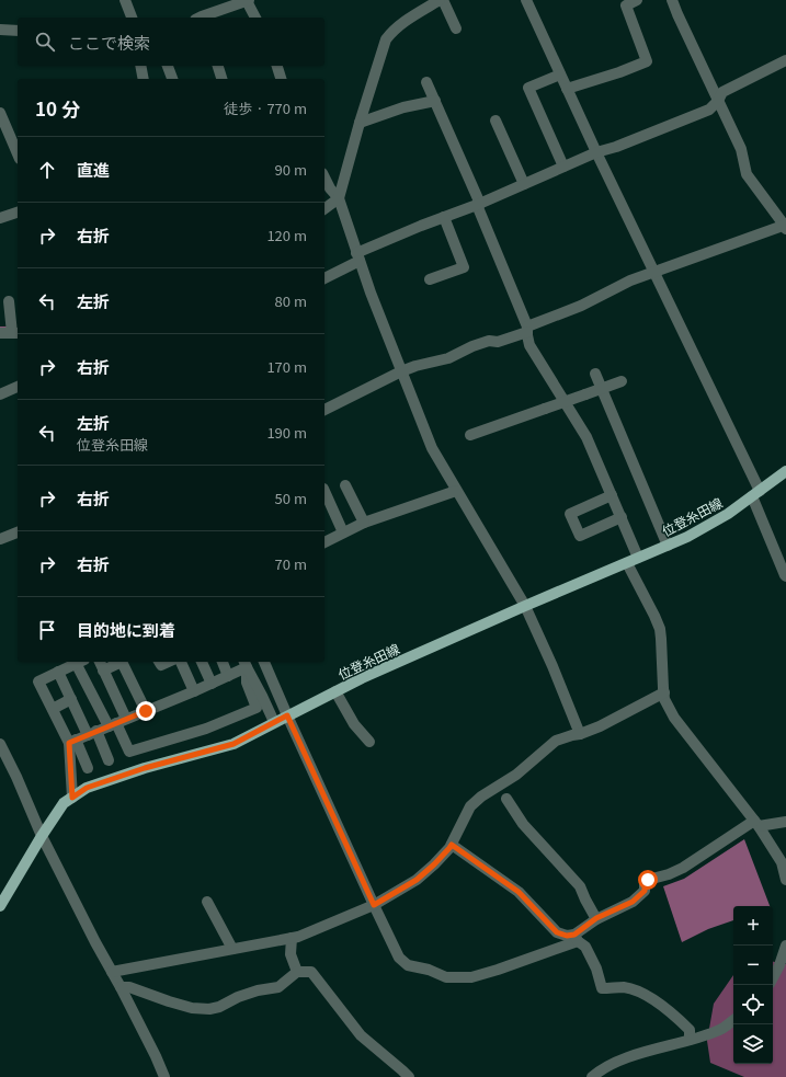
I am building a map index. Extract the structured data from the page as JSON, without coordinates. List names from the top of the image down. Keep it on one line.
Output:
{"streets":{"main road":["位登糸田線"]},"page":{"search":"ここで検索","heading":["10 分","徒歩 · 770 m"],"list":[["直進","90 m"],["右折","120 m"],["左折","80 m"],["右折","170 m"],["左折","位登糸田線","190 m"],["右折","50 m"],["右折","70 m"],"目的地に到着"],"map_buttons":["+","−"]}}
